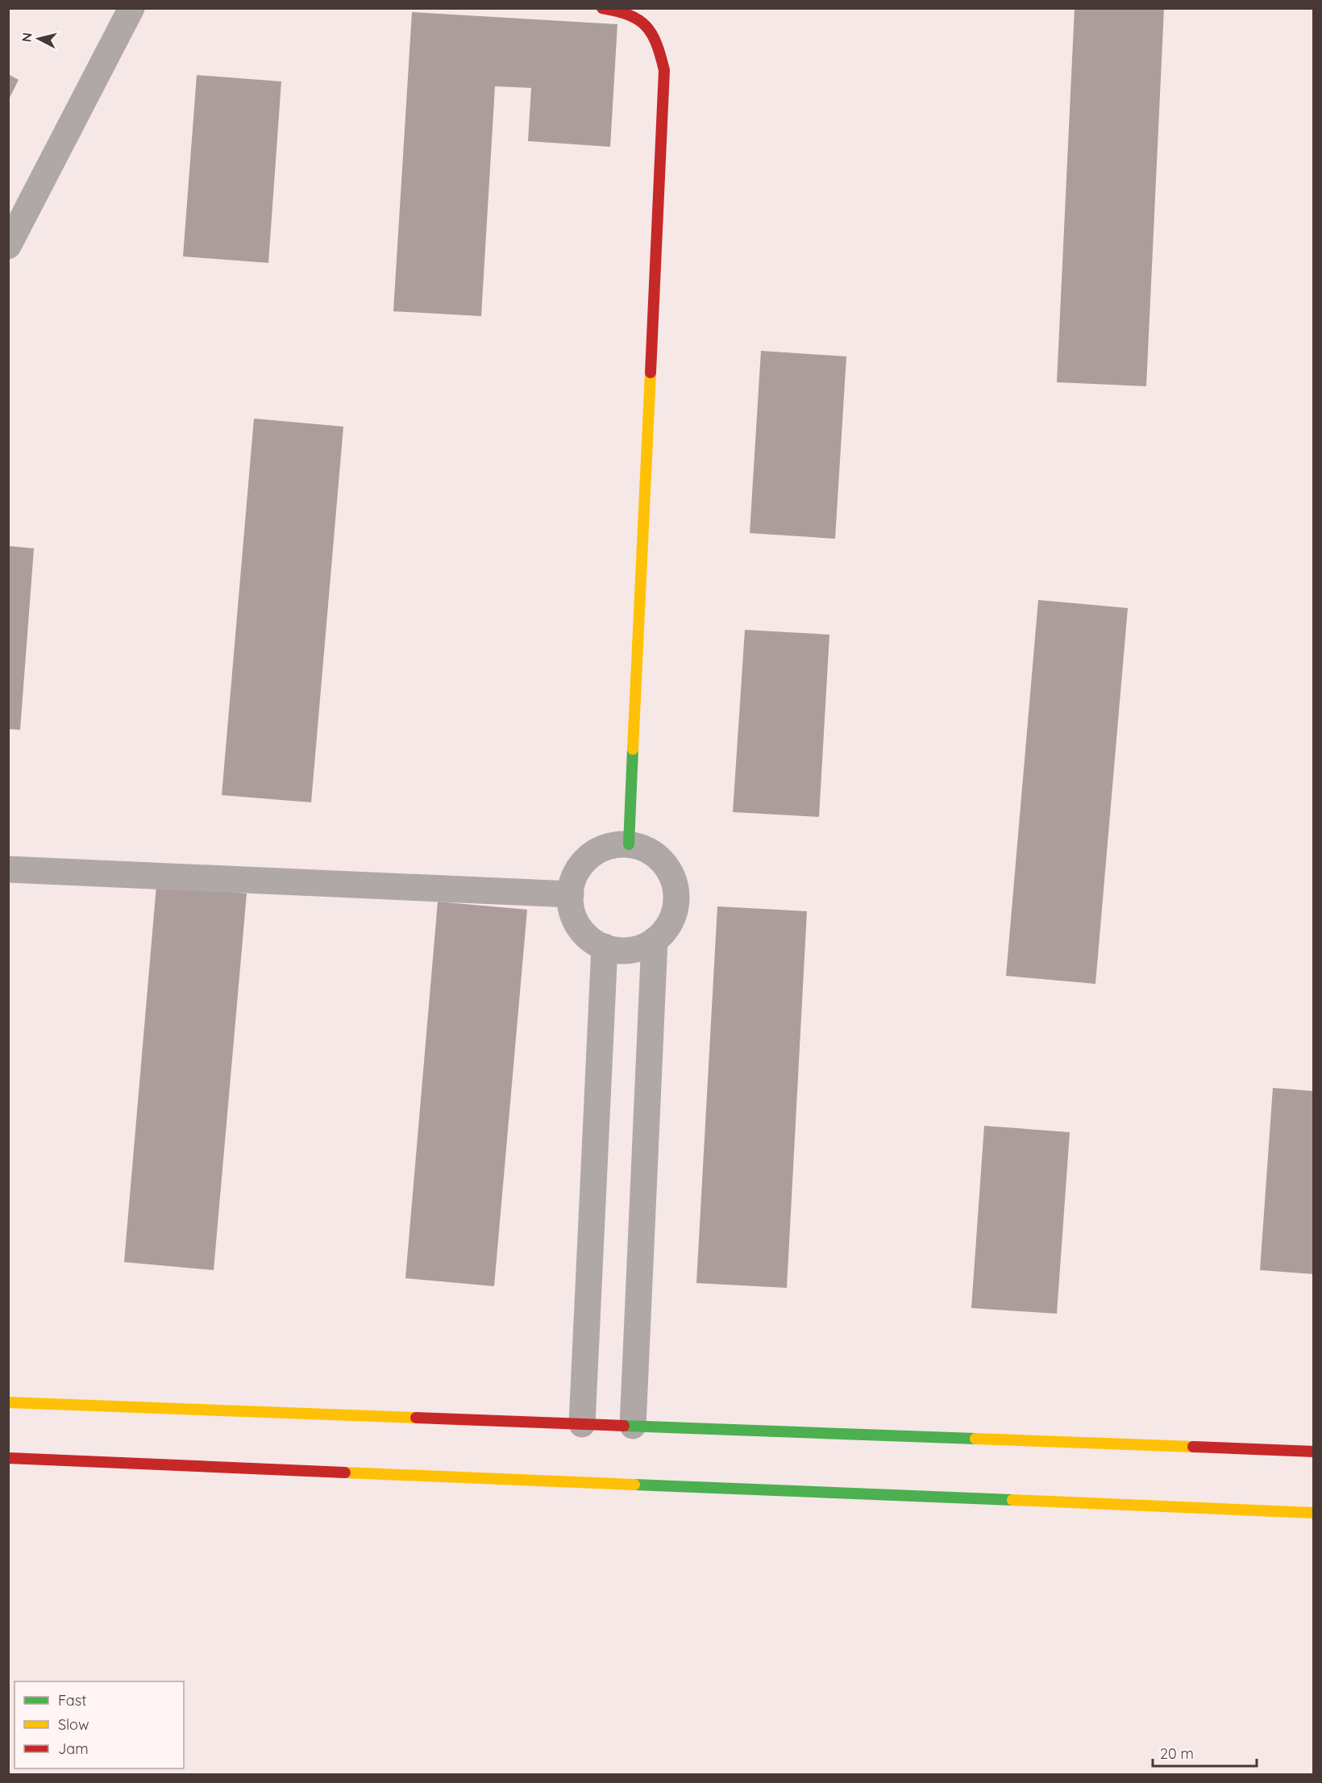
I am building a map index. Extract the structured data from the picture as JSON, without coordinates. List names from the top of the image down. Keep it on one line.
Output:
{"legend":["Fast","Slow","Jam"],"scale_bar":"20 m","north":"left"}
